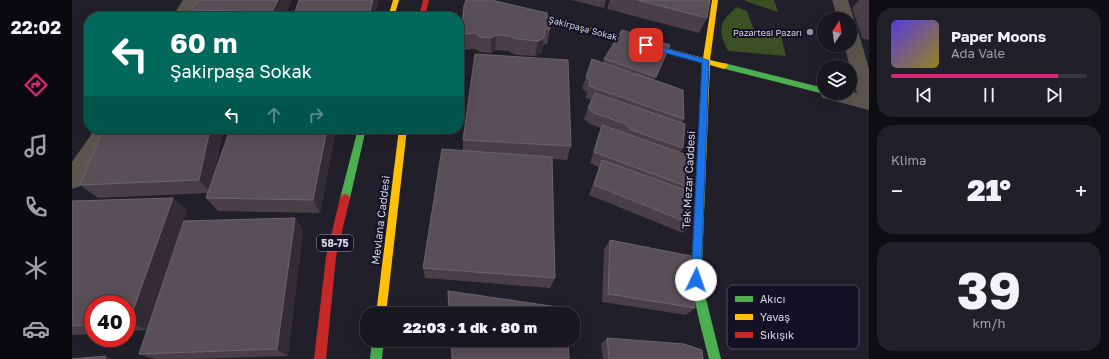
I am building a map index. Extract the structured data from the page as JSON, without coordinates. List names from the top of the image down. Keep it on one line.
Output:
{"streets":{"street":["Şakirpaşa Sokak","Tek Mezar Caddesi","Mevlana Caddesi","58-75"]},"crossings":[["Şakirpaşa Sokak","Tek Mezar Caddesi"]],"places":["Pazartesi Pazarı"],"legend":["Akıcı","Yavaş","Sıkışık"],"north":"top","page":{"tabs":"22:02","turn":["60 m","Şakirpaşa Sokak"],"song":["Paper Moons","Ada Vale"],"tile":["Klima",["39","km/h"]],"heat":["−","21°","+"],"limit":"40","trip":"22:03 · 1 dk · 80 m"}}
